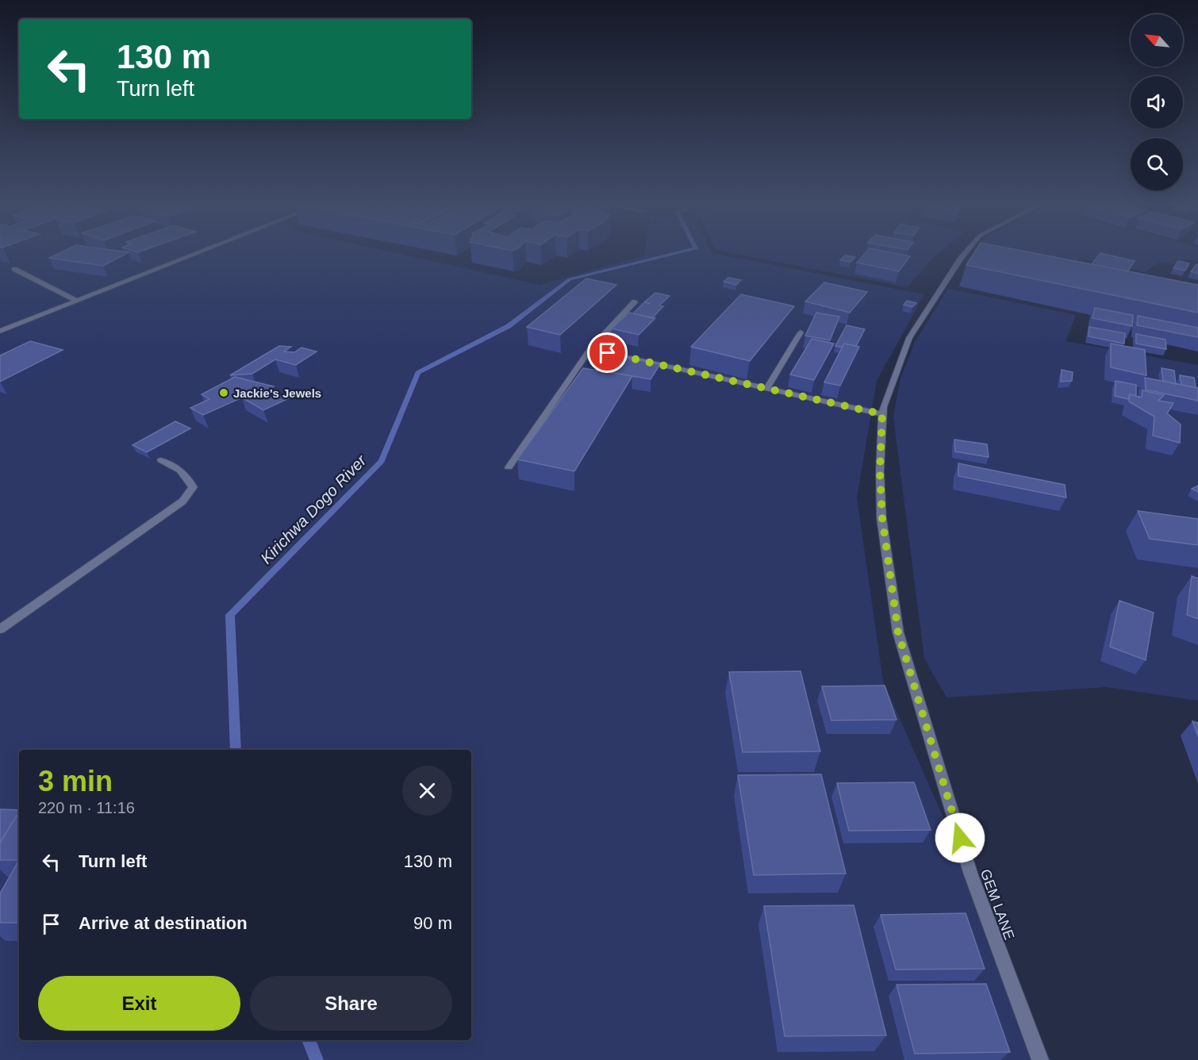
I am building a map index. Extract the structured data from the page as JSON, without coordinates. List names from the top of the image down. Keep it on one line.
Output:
{"streets":{"street":["GEM LANE"]},"water":["Kirichwa Dogo River"],"places":["Jackie's Jewels"],"north":"top left","page":{"turn":["130 m","Turn left"],"heading":["3 min","220 m · 11:16"],"list":[{"name":"Turn left","value":"130 m"},{"name":"Arrive at destination","value":"90 m"}],"buttons":["Exit","Share"]}}
